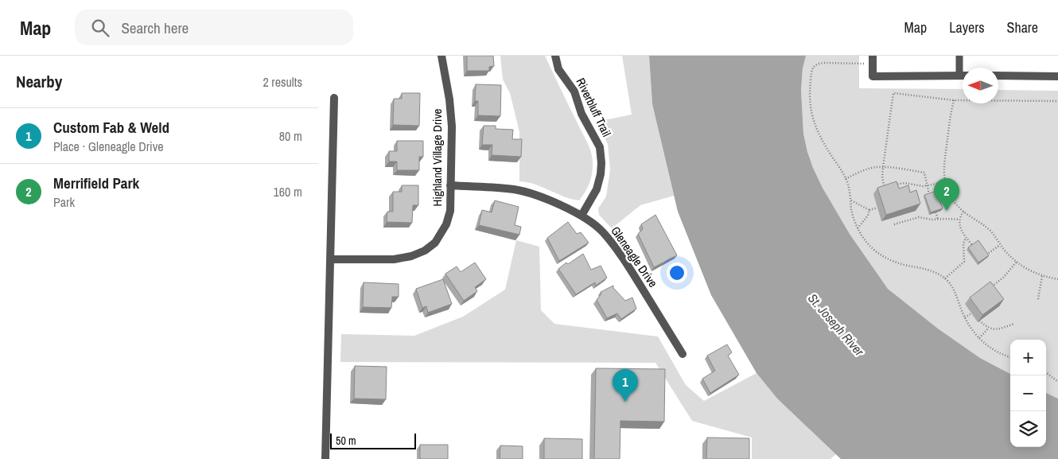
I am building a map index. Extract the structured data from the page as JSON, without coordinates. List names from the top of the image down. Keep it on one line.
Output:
{"streets":{"street":["Riverbluff Trail","Highland Village Drive","Gleneagle Drive"]},"crossings":[["Riverbluff Trail","Gleneagle Drive"],["Highland Village Drive","Gleneagle Drive"]],"water":["St. Joseph River"],"scale_bar":"50 m","north":"left","page":{"header":"Map","search":"Search here","nav":["Map","Layers","Share"],"heading":["Nearby","2 results"],"list":[{"mark":"1","name":"Custom Fab & Weld","note":"Place · Gleneagle Drive","value":"80 m"},{"mark":"2","name":"Merrifield Park","note":"Park","value":"160 m"}],"pins":["2","1"],"map_buttons":["+","−"],"scale":"50 m"}}
